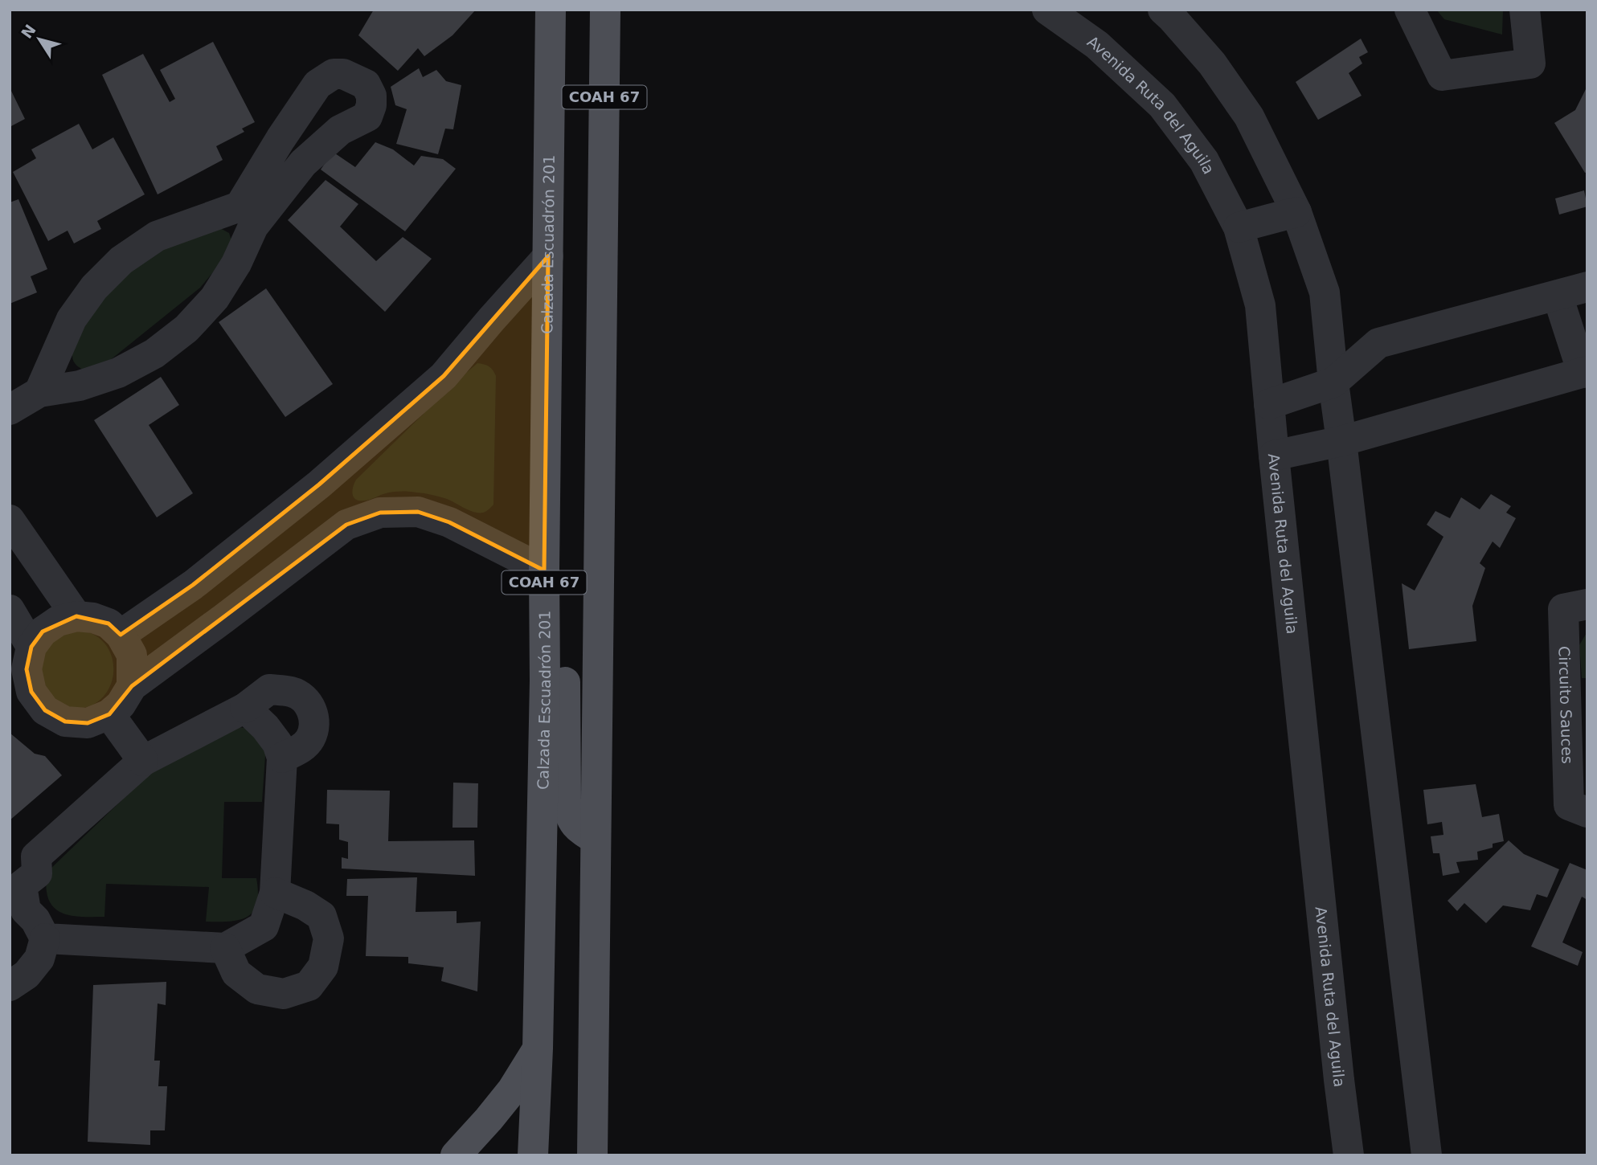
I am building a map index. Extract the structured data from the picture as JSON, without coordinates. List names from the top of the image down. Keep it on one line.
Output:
{"streets":{"main road":["COAH 67","Calzada Escuadrón 201"],"street":["Avenida Ruta del Aguila","Circuito Sauces"]},"north":"top left"}
